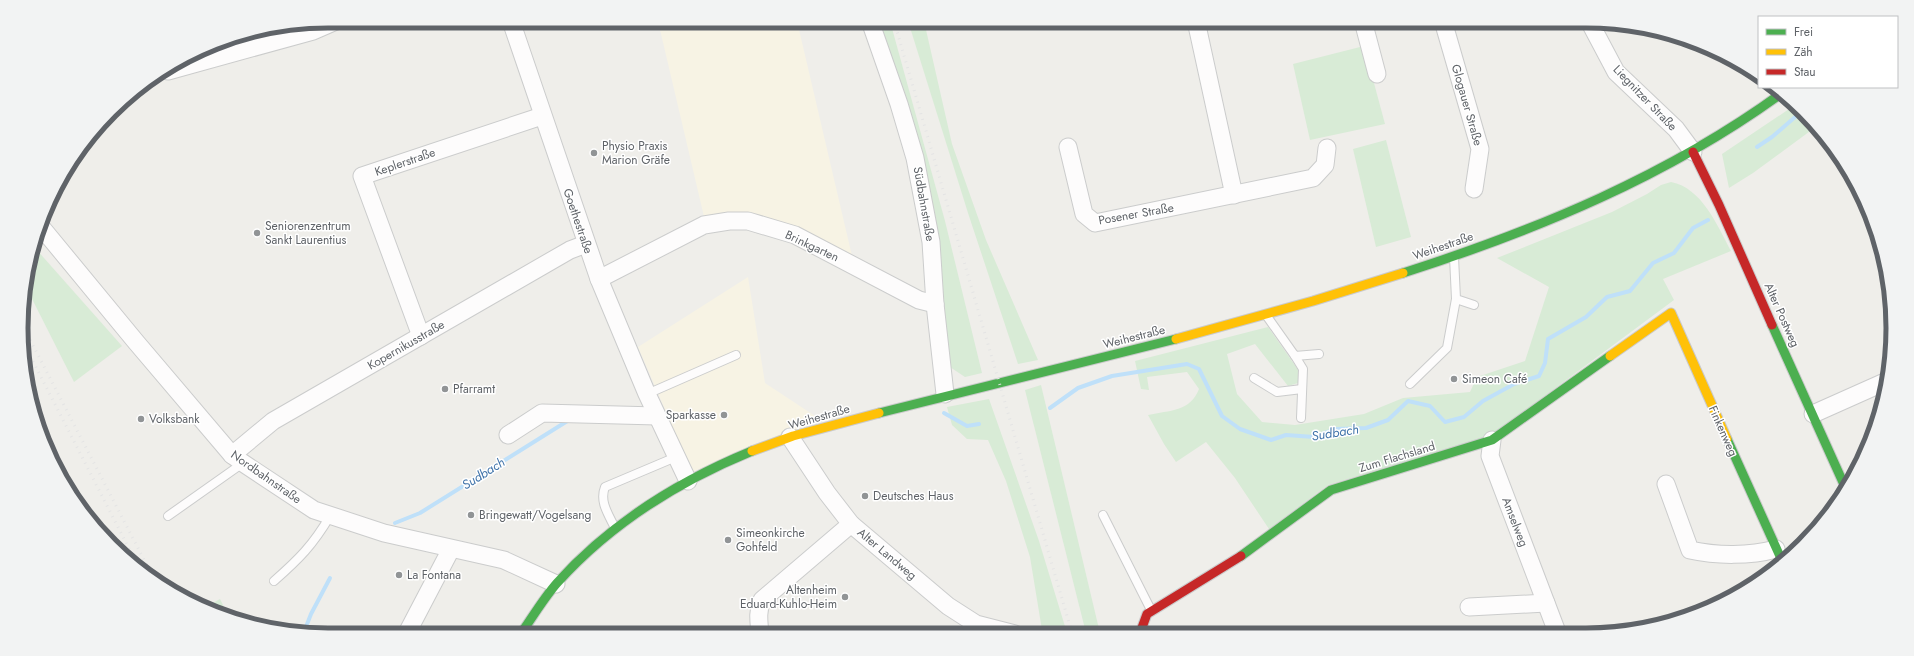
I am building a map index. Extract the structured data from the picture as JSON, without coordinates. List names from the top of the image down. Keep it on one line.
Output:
{"streets":{"main road":["Weihestraße","Alter Postweg","Finkenweg","Zum Flachsland"],"street":["Liegnitzer Straße","Glogauer Straße","Keplerstraße","Südbahnstraße","Posener Straße","Goethestraße","Brinkgarten","Kopernikusstraße","Nordbahnstraße","Amselweg","Alter Landweg"]},"crossings":[["Liegnitzer Straße","Weihestraße"],["Liegnitzer Straße","Alter Postweg"],["Keplerstraße","Goethestraße"],["Keplerstraße","Kopernikusstraße"],["Südbahnstraße","Brinkgarten"],["Südbahnstraße","Weihestraße"],["Goethestraße","Brinkgarten"],["Goethestraße","Weihestraße"],["Goethestraße","Kopernikusstraße"],["Weihestraße","Alter Postweg"],["Weihestraße","Nordbahnstraße"],["Weihestraße","Alter Landweg"],["Kopernikusstraße","Nordbahnstraße"],["Finkenweg","Zum Flachsland"],["Zum Flachsland","Amselweg"]],"water":["Sudbach"],"places":["Physio Praxis Marion Gräfe","Seniorenzentrum Sankt Laurentius","Simeon Café","Pfarramt","Sparkasse","Volksbank","Deutsches Haus","Bringewatt/Vogelsang","Simeonkirche Gohfeld","La Fontana","Altenheim Eduard-Kuhlo-Heim"],"legend":["Frei","Zäh","Stau"]}
